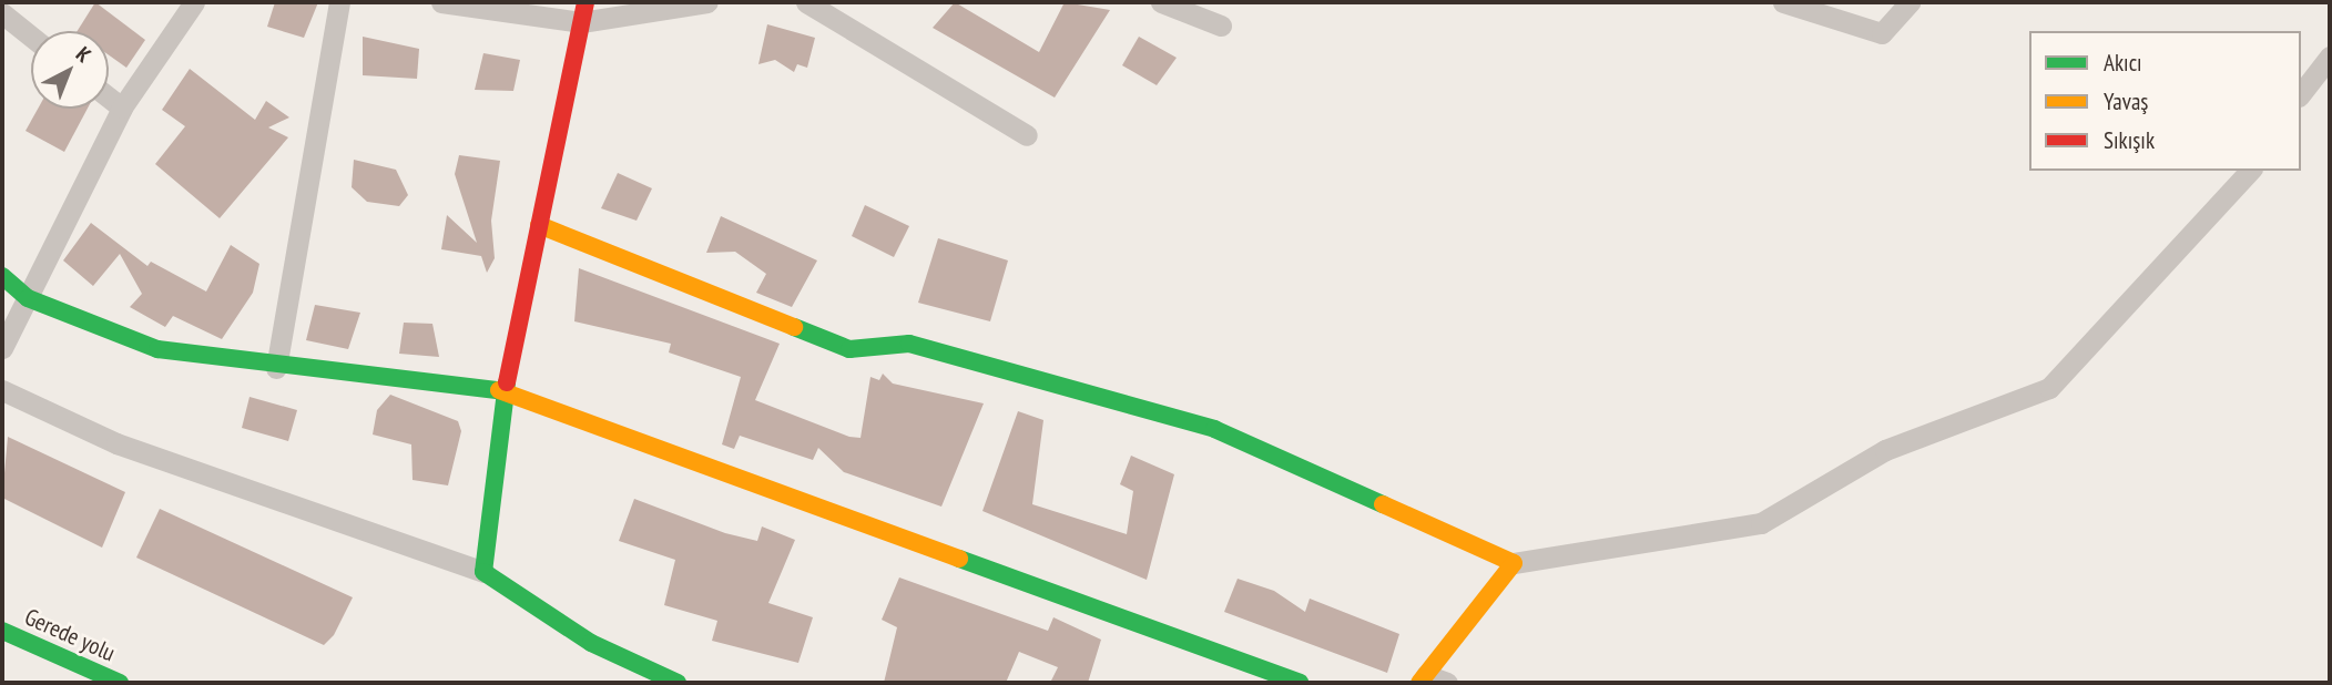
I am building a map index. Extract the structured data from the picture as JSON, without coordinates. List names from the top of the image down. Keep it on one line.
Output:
{"streets":{"street":["Gerede yolu"]},"legend":["Akıcı","Yavaş","Sıkışık"],"north":"top right"}
